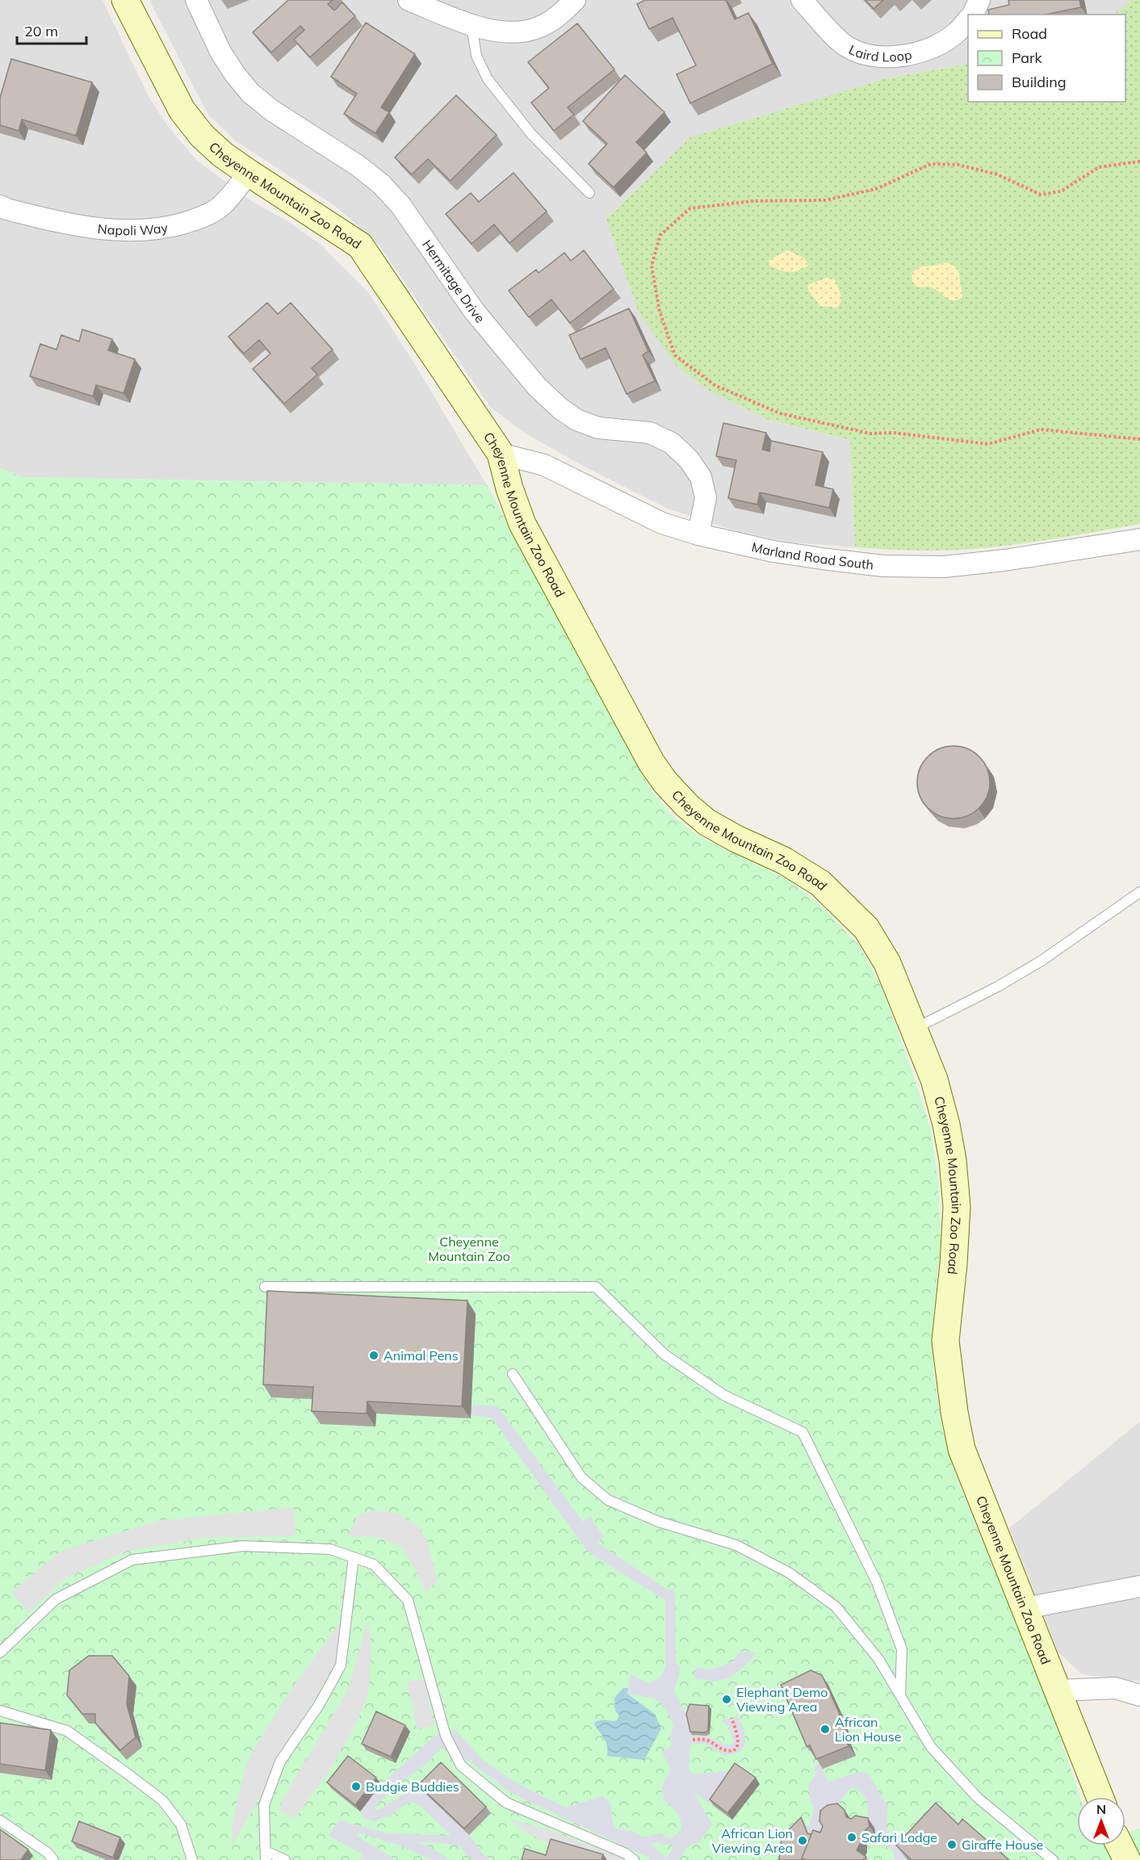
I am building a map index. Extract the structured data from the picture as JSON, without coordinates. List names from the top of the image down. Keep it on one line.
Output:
{"streets":{"street":["Laird Loop","Cheyenne Mountain Zoo Road","Napoli Way","Hermitage Drive","Marland Road South"]},"crossings":[["Cheyenne Mountain Zoo Road","Napoli Way"],["Cheyenne Mountain Zoo Road","Marland Road South"],["Hermitage Drive","Marland Road South"]],"parks":["Cheyenne Mountain Zoo"],"places":["Animal Pens","Elephant Demo Viewing Area","African Lion House","Budgie Buddies","Safari Lodge","African Lion Viewing Area","Giraffe House"],"legend":["Road","Park","Building"],"scale_bar":"20 m","north":"top"}
